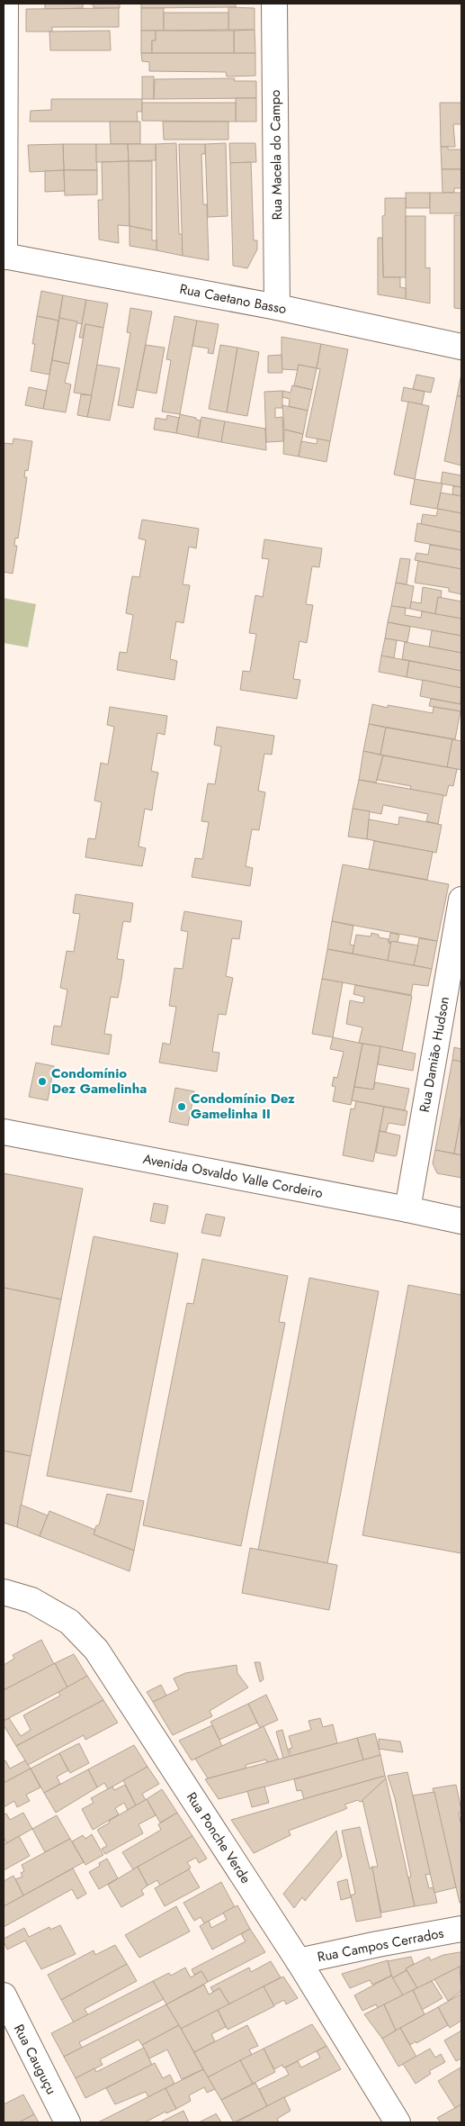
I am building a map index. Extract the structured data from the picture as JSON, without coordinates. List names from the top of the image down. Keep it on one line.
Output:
{"streets":{"street":["Rua Macela do Campo","Rua Caetano Basso","Rua Damião Hudson","Avenida Osvaldo Valle Cordeiro","Rua Ponche Verde","Rua Campos Cerrados","Rua Cauguçu"]},"crossings":[["Rua Macela do Campo","Rua Caetano Basso"],["Rua Damião Hudson","Avenida Osvaldo Valle Cordeiro"],["Rua Ponche Verde","Rua Campos Cerrados"]],"places":["Condomínio Dez Gamelinha","Condomínio Dez Gamelinha II"]}
